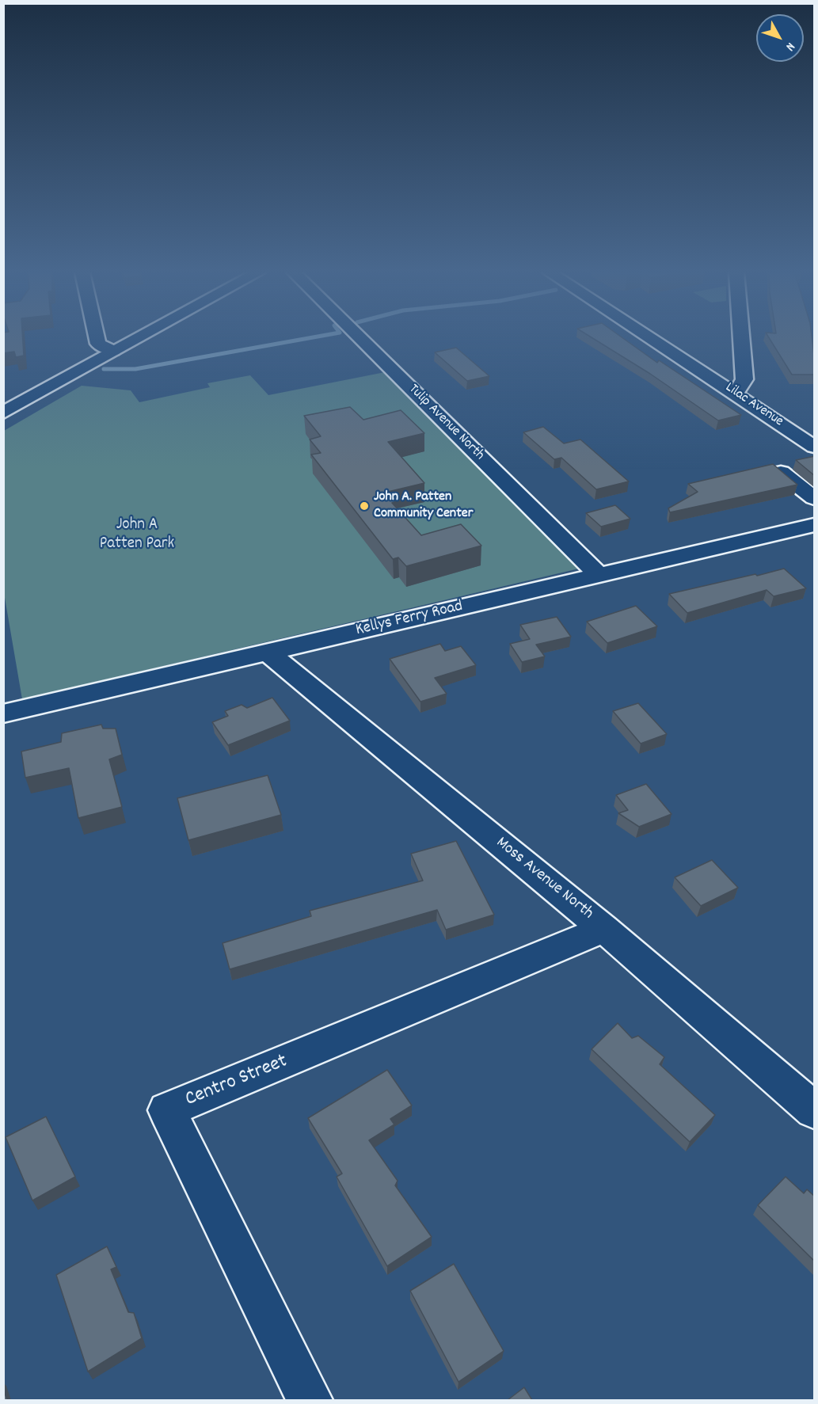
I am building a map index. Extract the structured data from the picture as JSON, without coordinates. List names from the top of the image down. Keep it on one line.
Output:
{"streets":{"street":["Lilac Avenue","Tulip Avenue North","Kellys Ferry Road","Moss Avenue North","Centro Street"]},"crossings":[["Tulip Avenue North","Kellys Ferry Road"],["Kellys Ferry Road","Moss Avenue North"],["Moss Avenue North","Centro Street"]],"parks":["John A Patten Park"],"places":["John A. Patten Community Center"],"north":"bottom right"}
